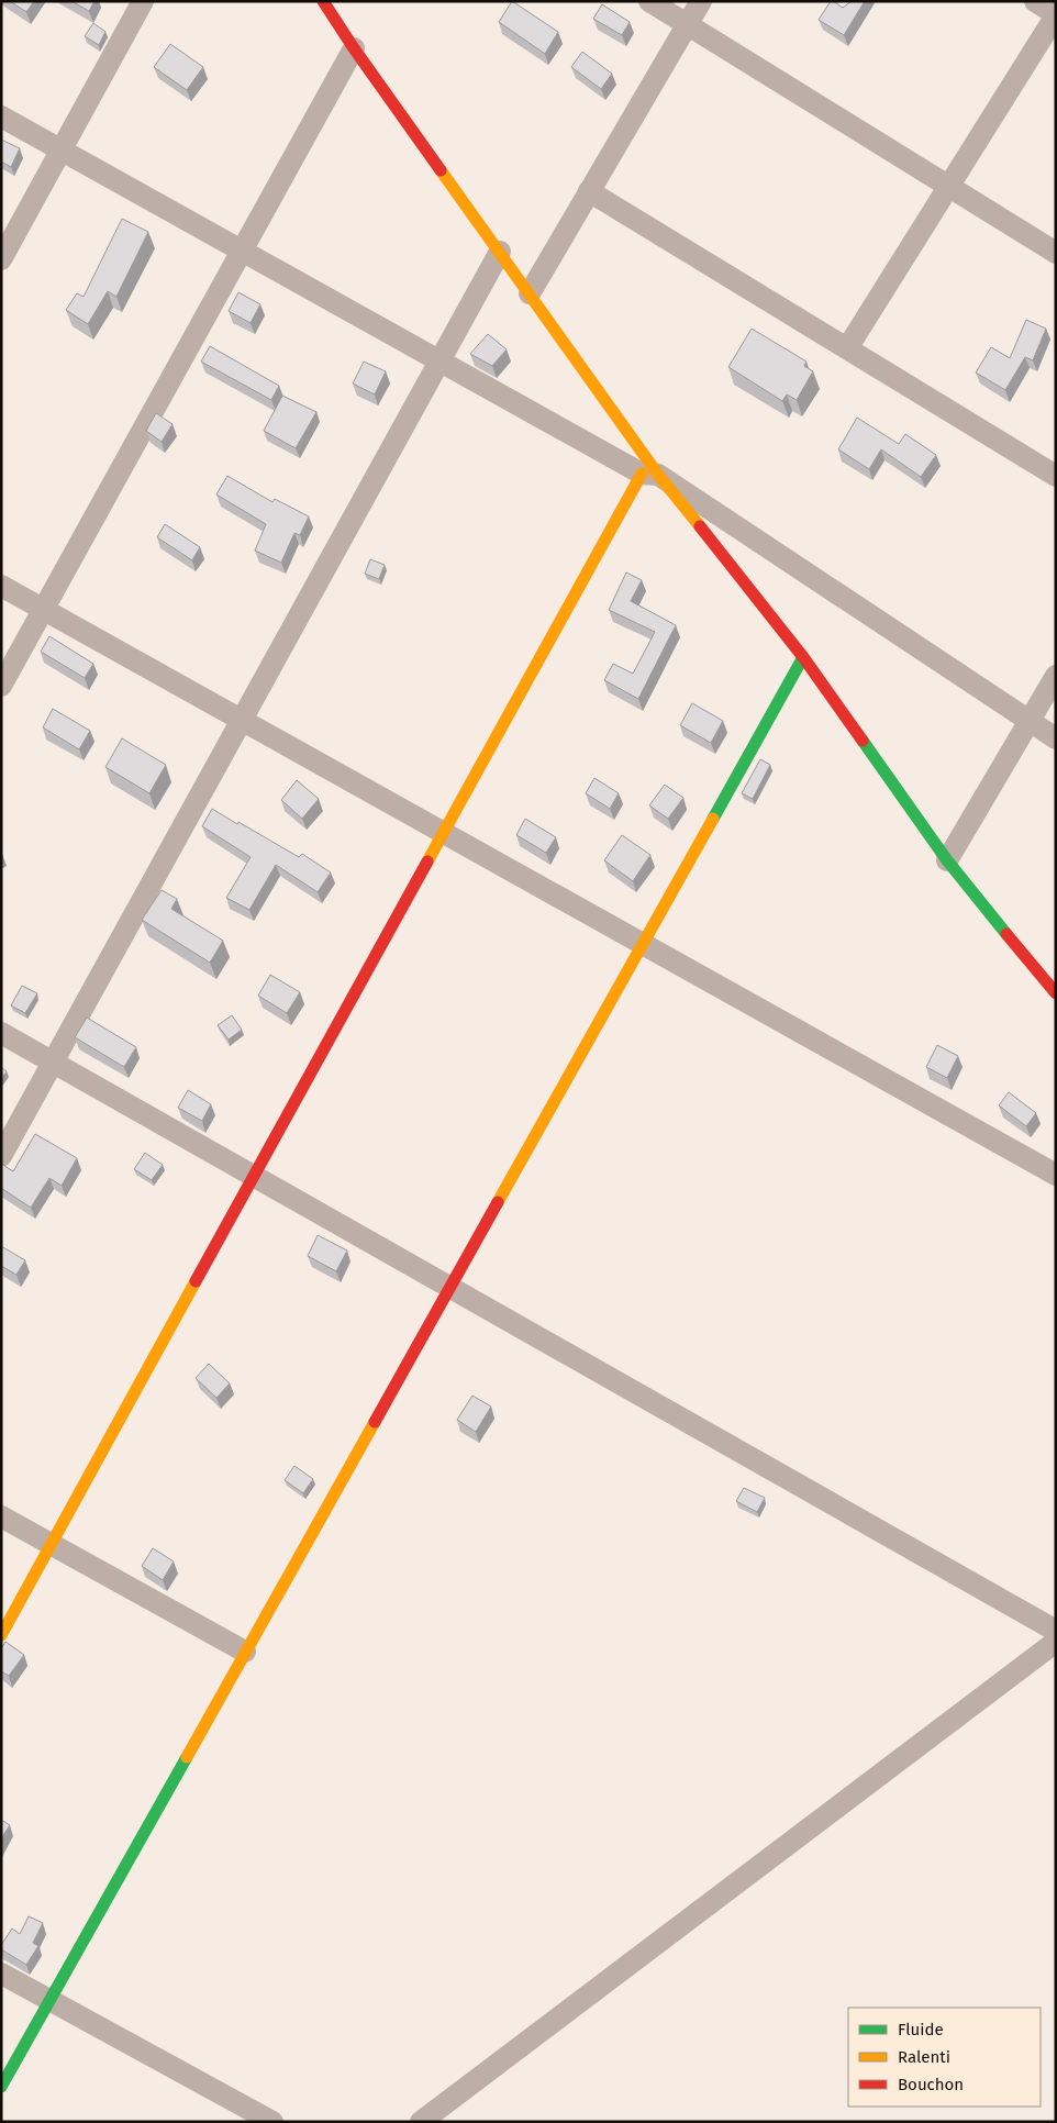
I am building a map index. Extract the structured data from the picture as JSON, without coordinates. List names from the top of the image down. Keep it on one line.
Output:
{"legend":["Fluide","Ralenti","Bouchon"]}
